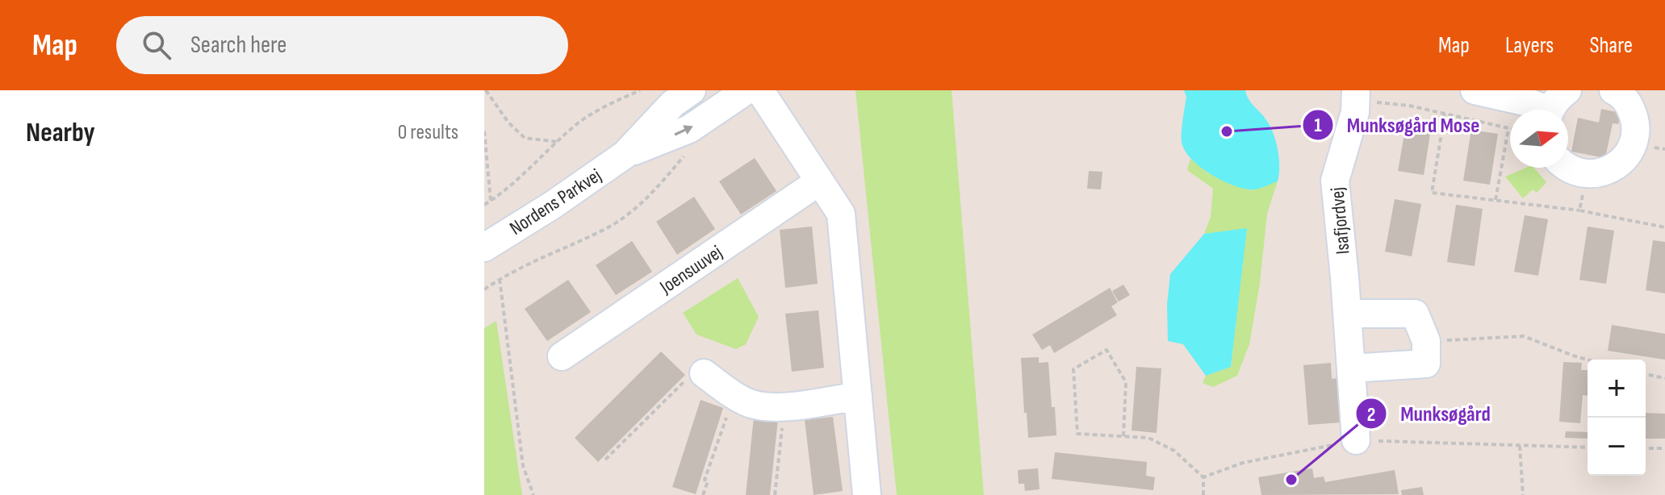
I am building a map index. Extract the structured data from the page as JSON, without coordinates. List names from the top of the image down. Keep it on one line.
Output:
{"streets":{"street":["Nordens Parkvej","Isafjordvej","Joensuuvej"]},"places":["Munksøgård Mose","Munksøgård"],"north":"right","page":{"header":"Map","search":"Search here","nav":["Map","Layers","Share"],"heading":["Nearby","0 results"],"map_buttons":["+","−"]}}
